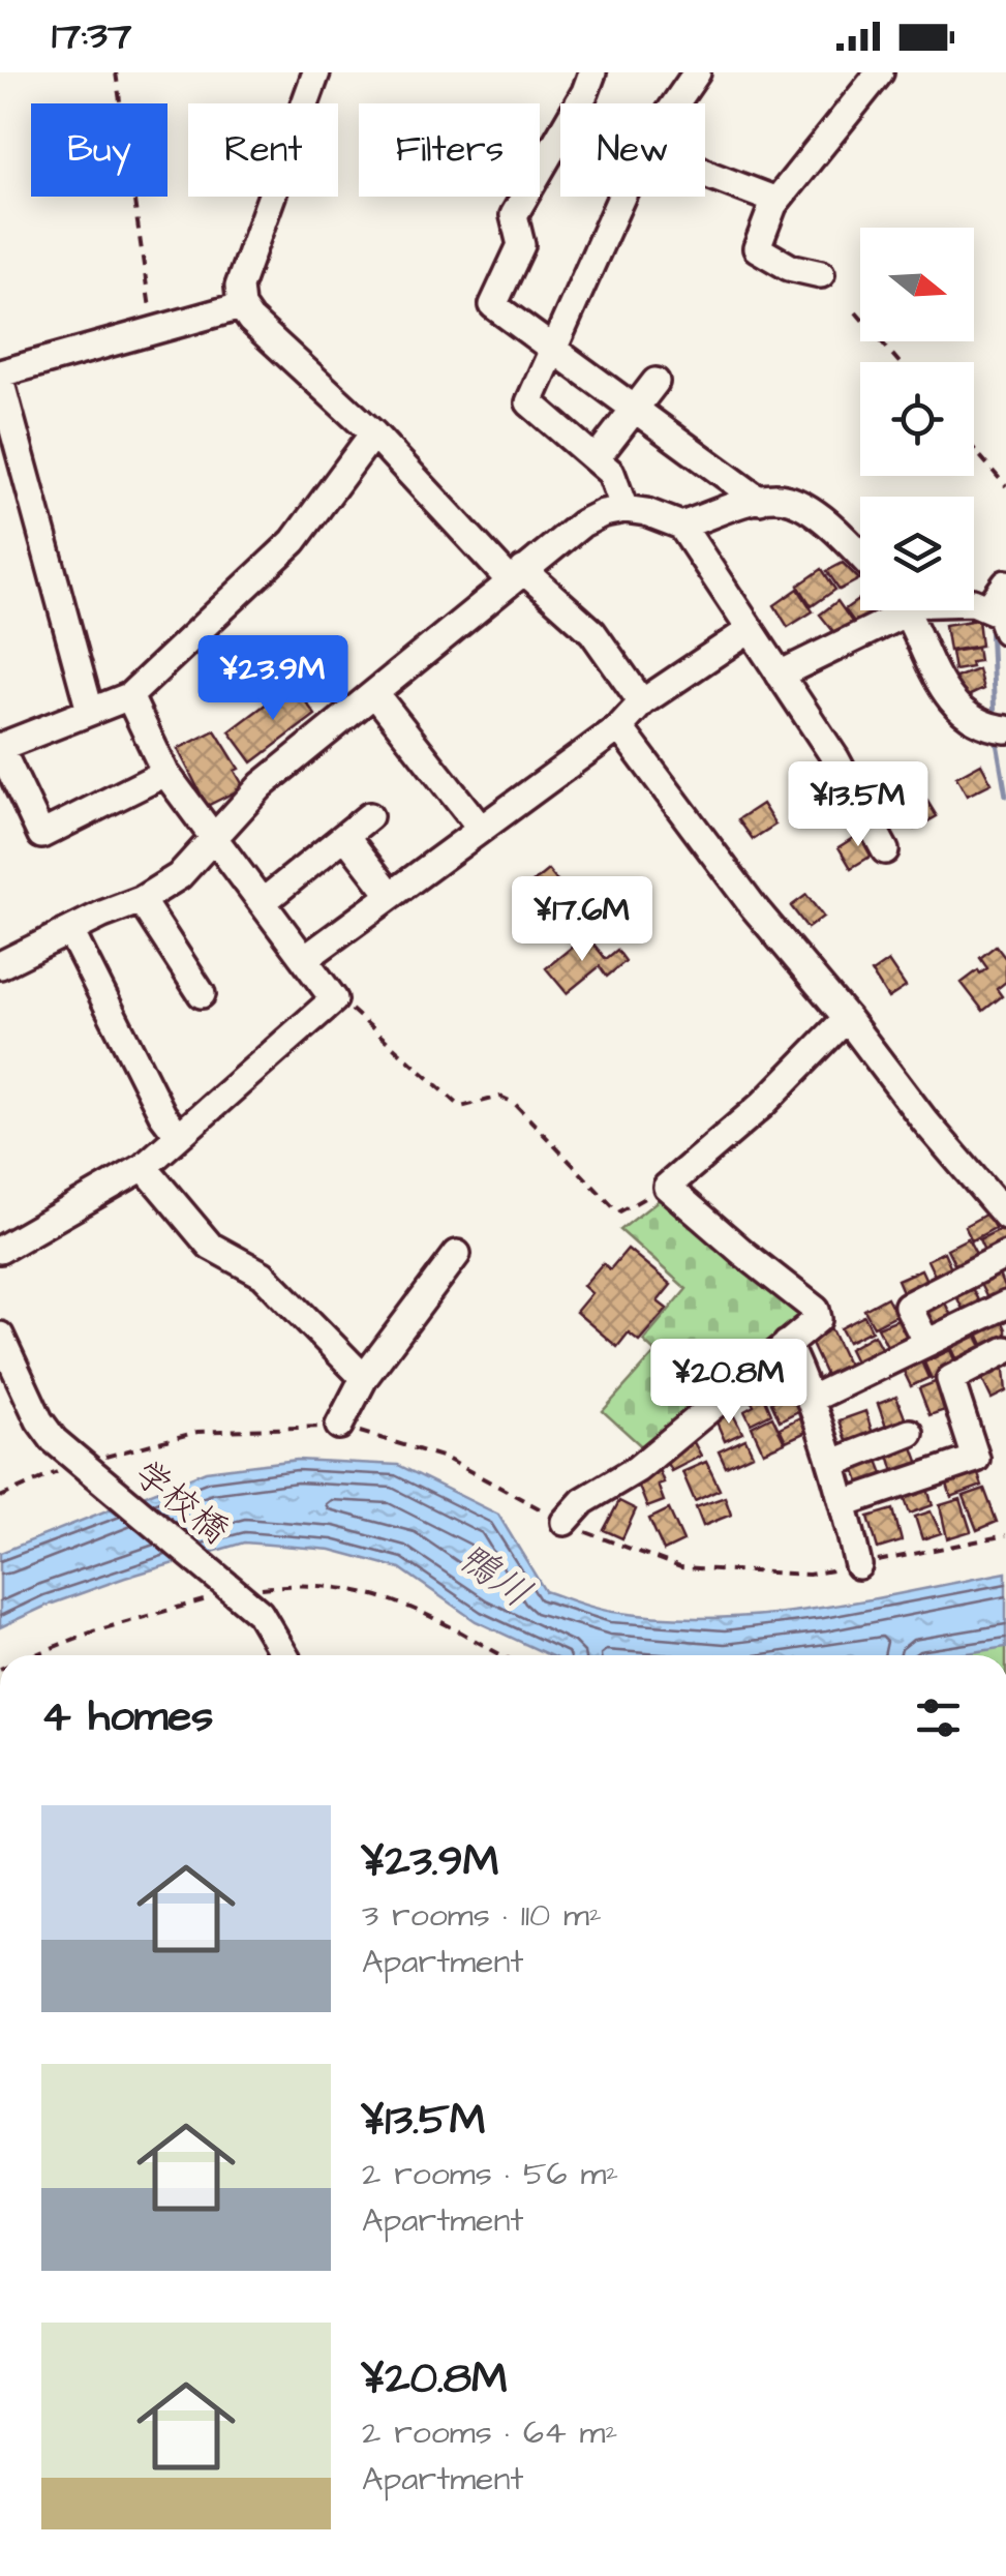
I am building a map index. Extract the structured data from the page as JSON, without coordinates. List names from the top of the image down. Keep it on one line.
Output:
{"streets":{"street":["学校橋"]},"water":["鴨川"],"north":"right","page":{"status":"17:37","chip":["Buy","Rent","Filters","New"],"price":["¥23.9M","¥13.5M","¥17.6M","¥20.8M"],"heading":"4 homes","list":[{"name":"¥23.9M","note":"3 rooms · 110 m² · Apartment"},{"name":"¥13.5M","note":"2 rooms · 56 m² · Apartment"},{"name":"¥20.8M","note":"2 rooms · 64 m² · Apartment"}]}}
